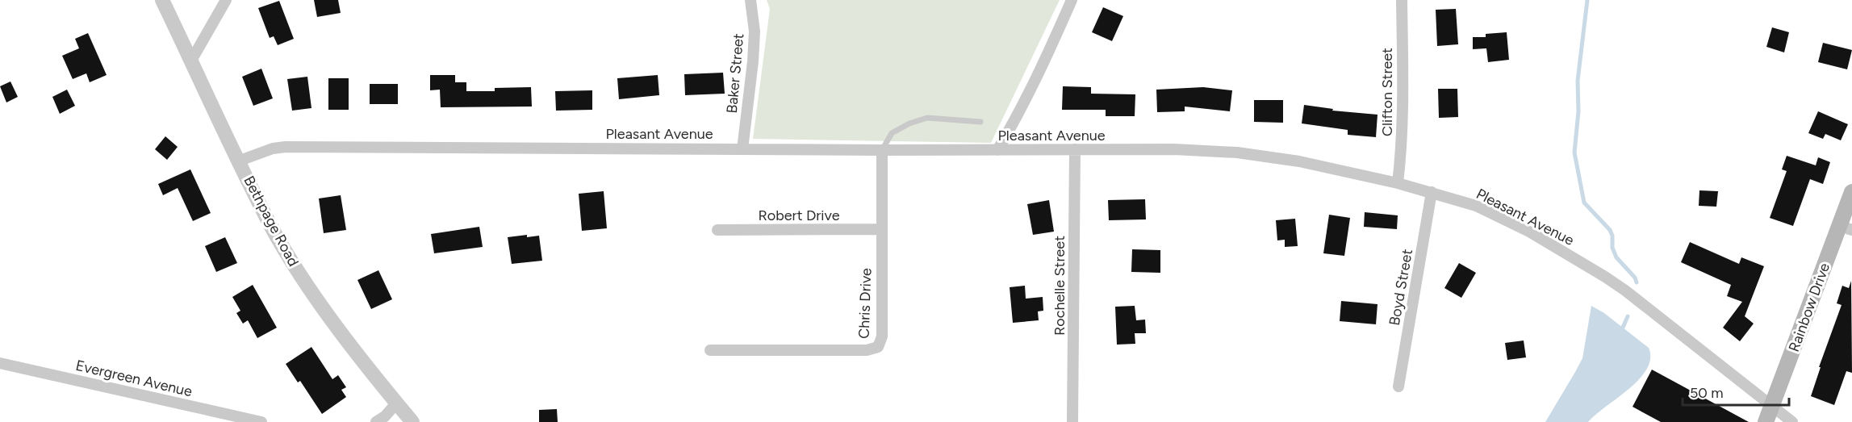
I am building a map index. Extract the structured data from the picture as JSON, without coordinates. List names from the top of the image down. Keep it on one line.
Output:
{"streets":{"main road":["Rainbow Drive"],"street":["Baker Street","Clifton Street","Pleasant Avenue","Robert Drive","Bethpage Road","Rochelle Street","Boyd Street","Chris Drive","Evergreen Avenue"]},"crossings":[["Baker Street","Pleasant Avenue"],["Clifton Street","Pleasant Avenue"],["Pleasant Avenue","Bethpage Road"],["Pleasant Avenue","Rochelle Street"],["Pleasant Avenue","Boyd Street"],["Pleasant Avenue","Chris Drive"],["Pleasant Avenue","Rainbow Drive"],["Robert Drive","Chris Drive"]],"scale_bar":"50 m"}
